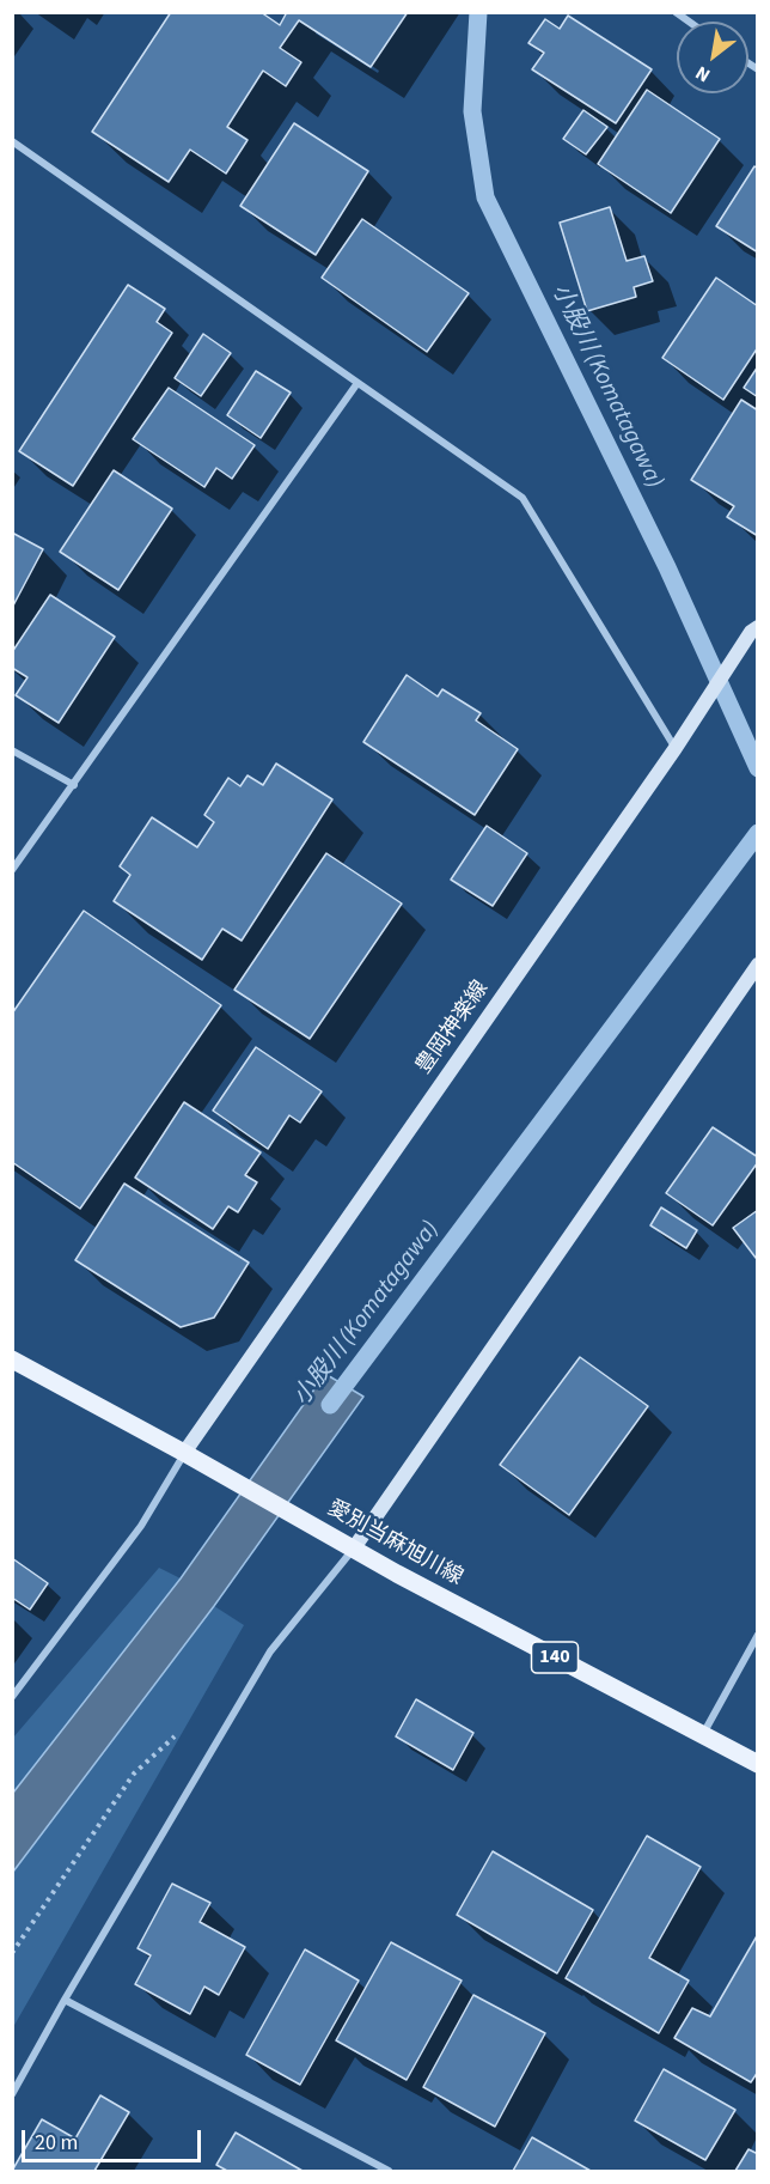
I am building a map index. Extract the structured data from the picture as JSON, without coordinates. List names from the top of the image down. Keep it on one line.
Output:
{"streets":{"main road":["愛別当麻旭川線","140"],"street":["豊岡神楽線"]},"crossings":[["豊岡神楽線","愛別当麻旭川線"]],"water":["小股川 (Komatagawa)"],"scale_bar":"20 m","north":"bottom left"}
